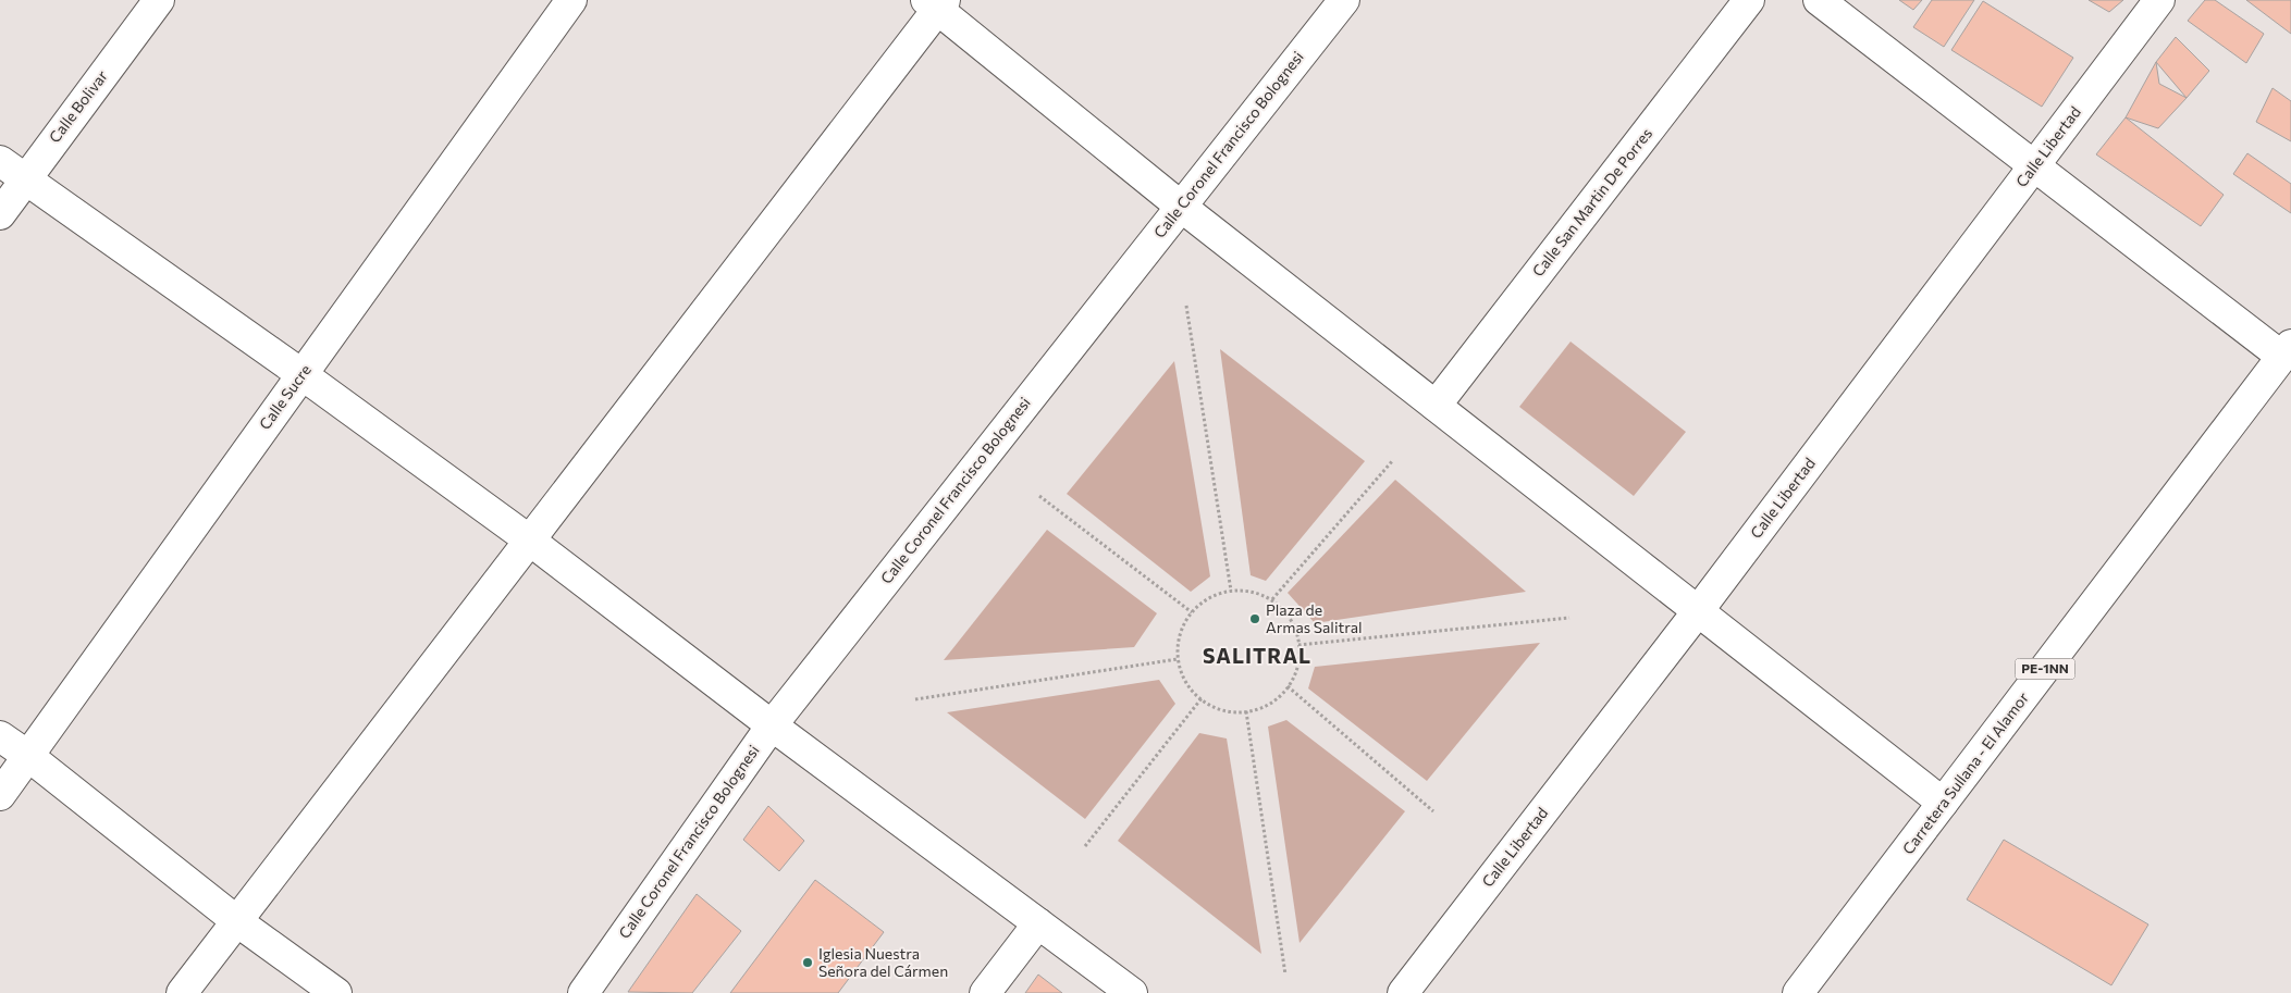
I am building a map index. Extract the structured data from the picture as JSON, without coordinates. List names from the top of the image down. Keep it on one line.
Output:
{"streets":{"main road":["Calle Bolivar","Calle Coronel Francisco Bolognesi","Calle Libertad","Calle San Martin De Porres","Calle Sucre","PE-1NN","Carretera Sullana - El Alamor"]},"districts":["SALITRAL"],"places":["Plaza de Armas Salitral","Iglesia Nuestra Señora del Cármen"]}
